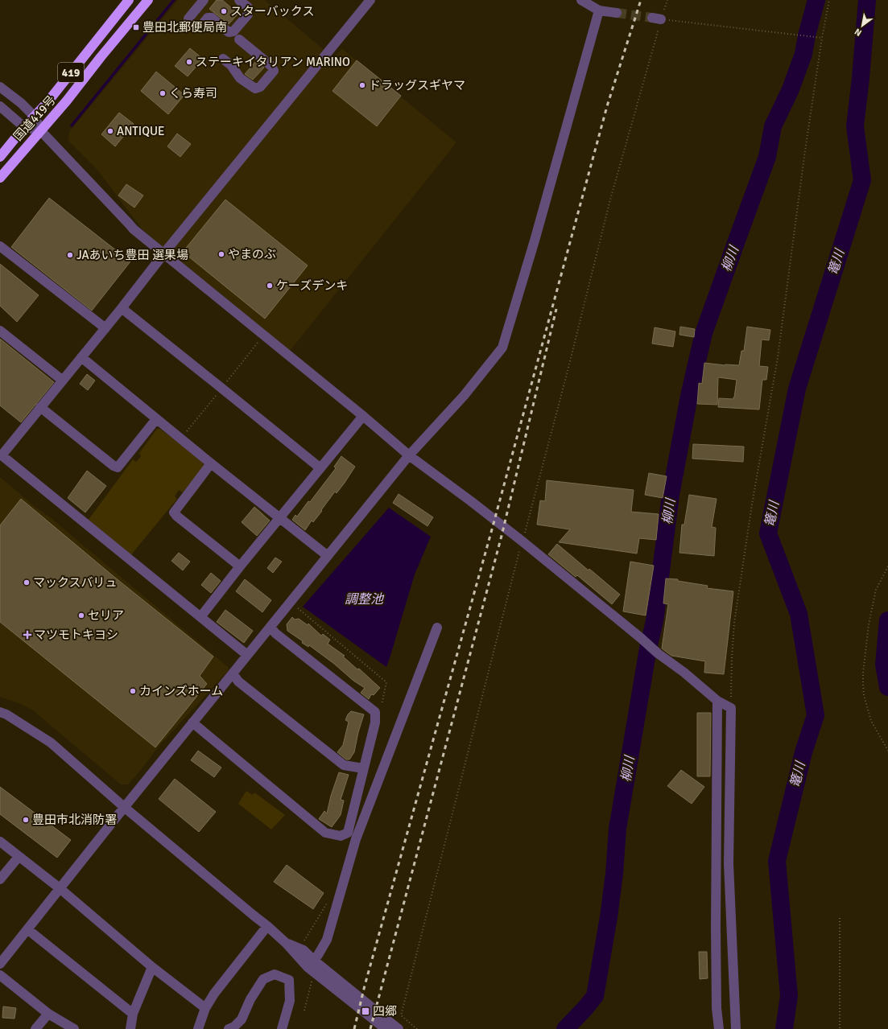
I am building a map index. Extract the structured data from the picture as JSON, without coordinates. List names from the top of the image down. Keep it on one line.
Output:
{"streets":{"highway":["419","国道419号"]},"water":["柳川","篭川","調整池"],"places":{"other":["スターバックス","ステーキイタリアン MARINO","ドラッグスギヤマ","くら寿司","ANTIQUE","やまのぶ","JAあいち豊田 選果場","ケーズデンキ","マックスバリュ","セリア","カインズホーム","豊田市北消防署"],"transit":["豊田北郵便局南","四郷"],"health":["マツモトキヨシ"]},"north":"bottom left"}
